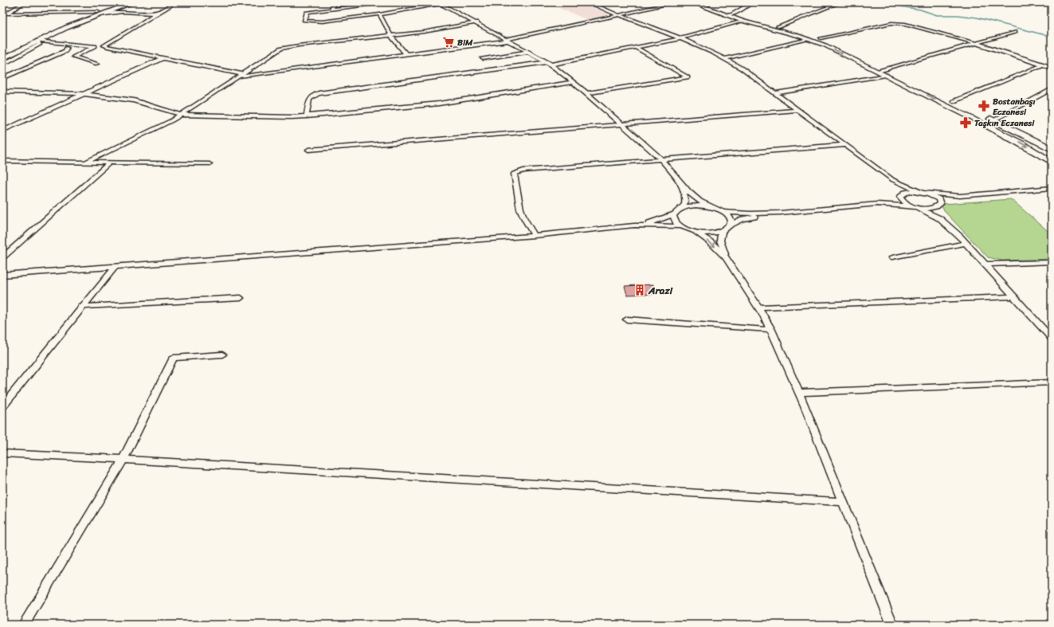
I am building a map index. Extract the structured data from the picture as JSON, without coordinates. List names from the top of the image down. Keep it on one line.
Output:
{"places":{"supermarket":["BiM"],"pharmacy":["Bostanbaşı Eczanesi","Taşkın Eczanesi"],"building":["Arazi"]}}
